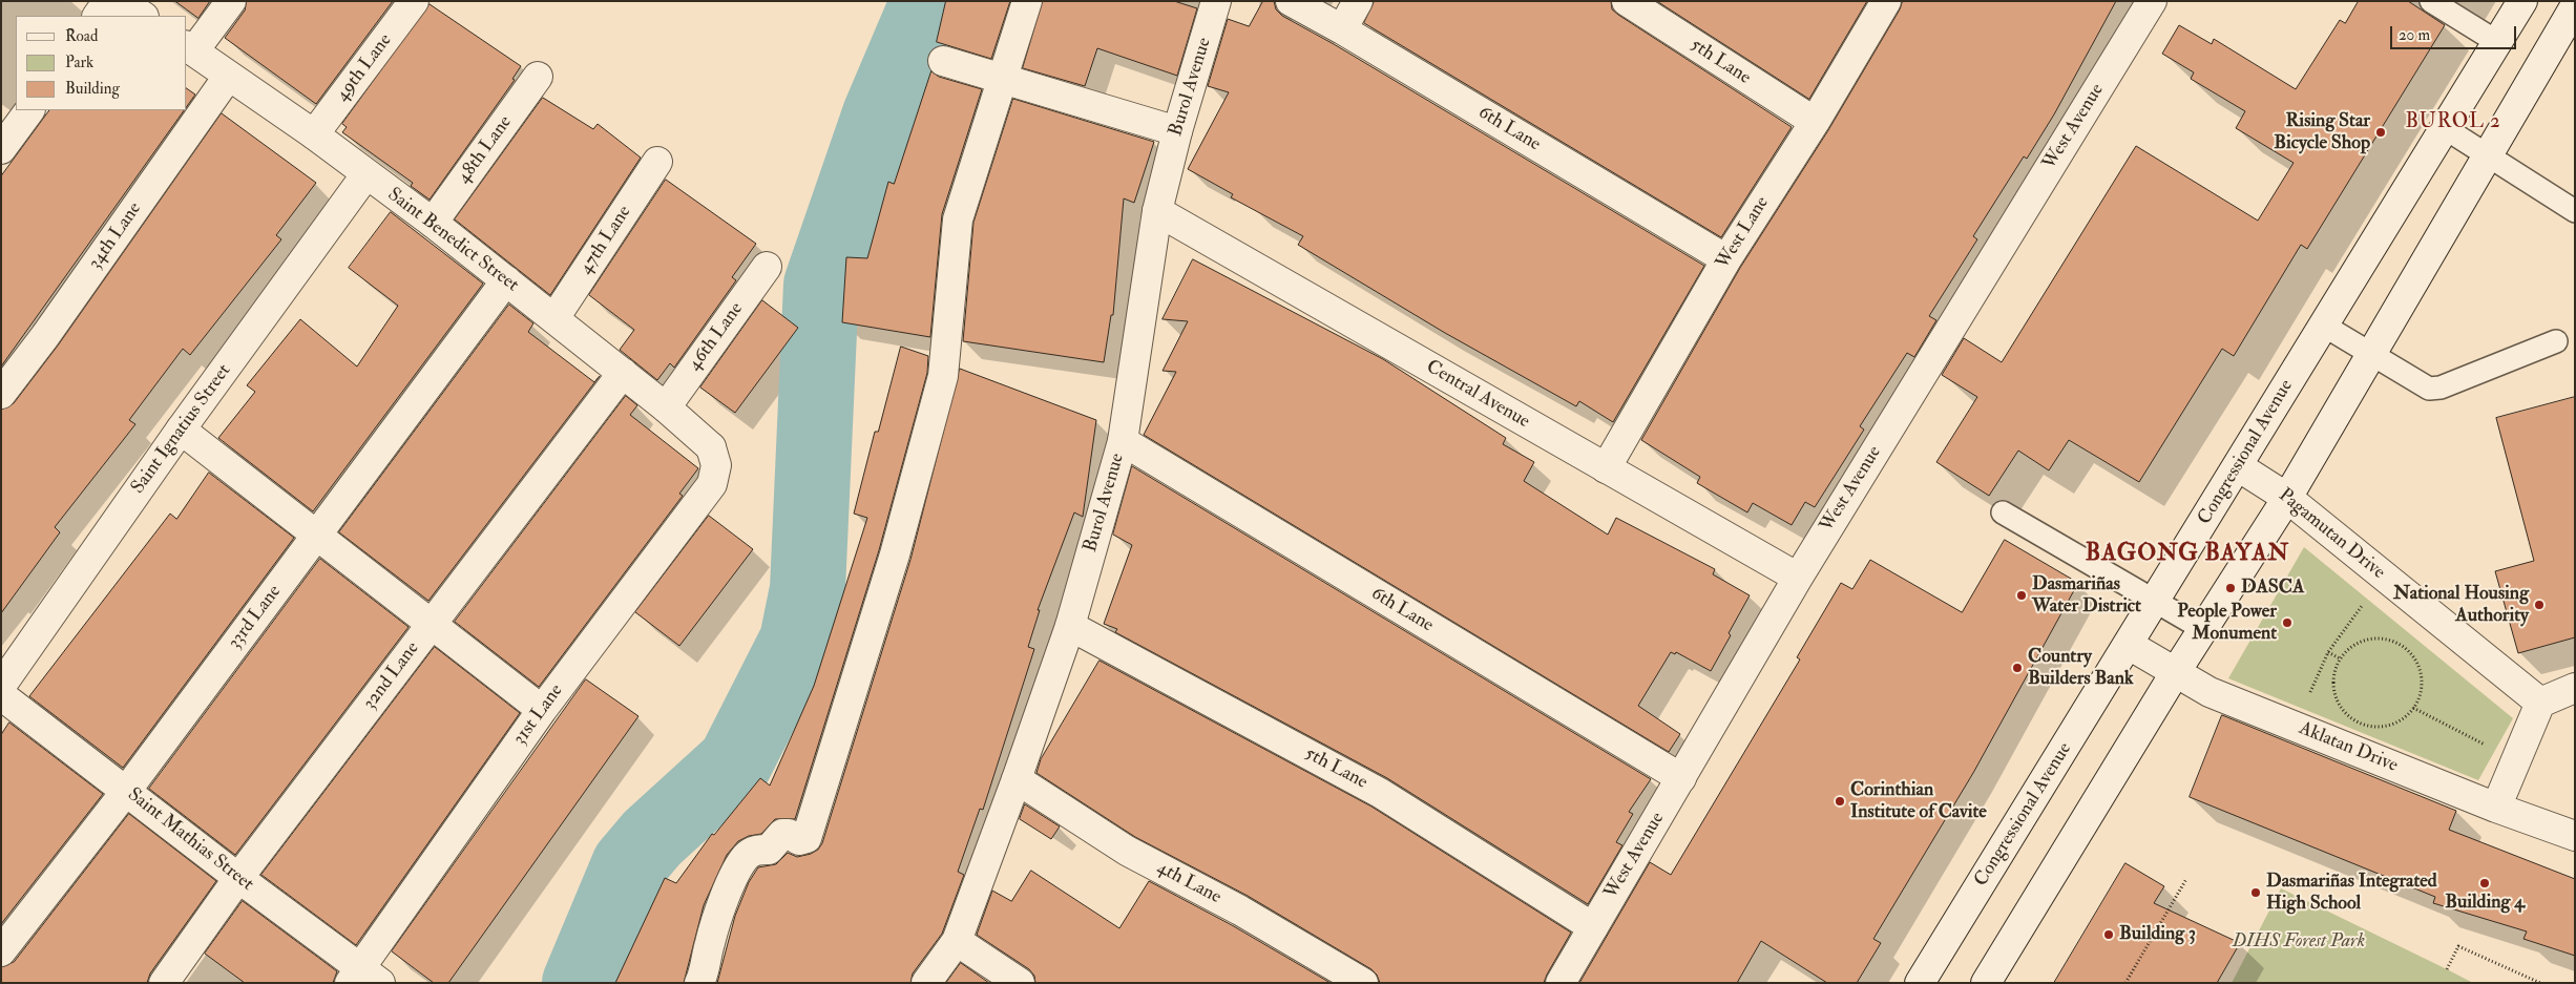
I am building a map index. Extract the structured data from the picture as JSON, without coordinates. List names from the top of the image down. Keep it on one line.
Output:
{"streets":{"street":["5th Lane","49th Lane","Burol Avenue","West Avenue","6th Lane","48th Lane","West Lane","34th Lane","Saint Benedict Street","47th Lane","46th Lane","Central Avenue","Saint Ignatius Street","Congressional Avenue","Pagamutan Drive","33rd Lane","32nd Lane","31st Lane","Aklatan Drive","Saint Mathias Street","4th Lane"]},"crossings":[["5th Lane","Burol Avenue"],["5th Lane","West Avenue"],["5th Lane","West Lane"],["49th Lane","Saint Benedict Street"],["Burol Avenue","6th Lane"],["Burol Avenue","Central Avenue"],["Burol Avenue","4th Lane"],["West Avenue","6th Lane"],["West Avenue","Central Avenue"],["6th Lane","West Lane"],["48th Lane","Saint Benedict Street"],["West Lane","Central Avenue"],["34th Lane","Saint Benedict Street"],["Saint Benedict Street","47th Lane"],["Saint Benedict Street","46th Lane"],["Saint Benedict Street","Saint Ignatius Street"],["Saint Benedict Street","33rd Lane"],["Saint Benedict Street","32nd Lane"],["Saint Benedict Street","31st Lane"],["Congressional Avenue","Pagamutan Drive"],["Congressional Avenue","Aklatan Drive"],["33rd Lane","Saint Mathias Street"],["32nd Lane","Saint Mathias Street"],["31st Lane","Saint Mathias Street"]],"districts":["BUROL 2","BAGONG BAYAN"],"parks":["DIHS Forest Park"],"places":["Rising Star Bicycle Shop","DASCA","Dasmariñas Water District","National Housing Authority","People Power Monument","Country Builders Bank","Corinthian Institute of Cavite","Building 4","Dasmariñas Integrated High School","Building 3"],"legend":["Road","Park","Building"],"scale_bar":"20 m"}
